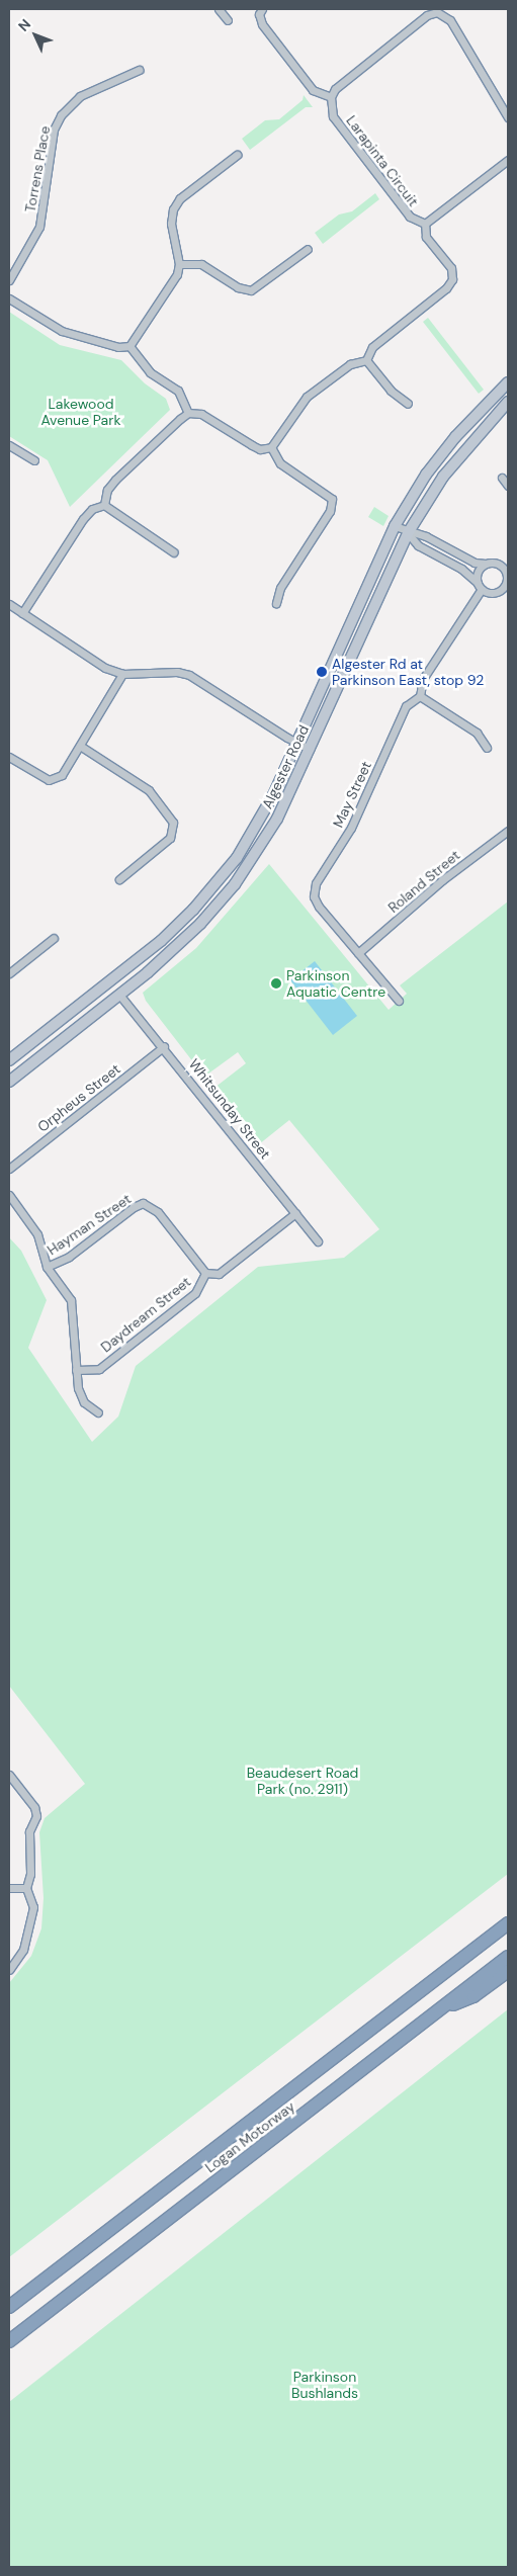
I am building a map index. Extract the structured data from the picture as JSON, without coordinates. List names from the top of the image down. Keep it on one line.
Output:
{"streets":{"highway":["Logan Motorway"],"main road":["Algester Road"],"street":["Larapinta Circuit","Torrens Place","May Street","Roland Street","Orpheus Street","Whitsunday Street","Hayman Street","Daydream Street"]},"crossings":[["Algester Road","Whitsunday Street"],["May Street","Roland Street"],["Orpheus Street","Whitsunday Street"],["Whitsunday Street","Daydream Street"],["Hayman Street","Daydream Street"]],"parks":["Lakewood Avenue Park","Beaudesert Road Park (no. 2911)","Parkinson Bushlands"],"places":["Algester Rd at Parkinson East, stop 92","Parkinson Aquatic Centre"],"north":"top left"}
